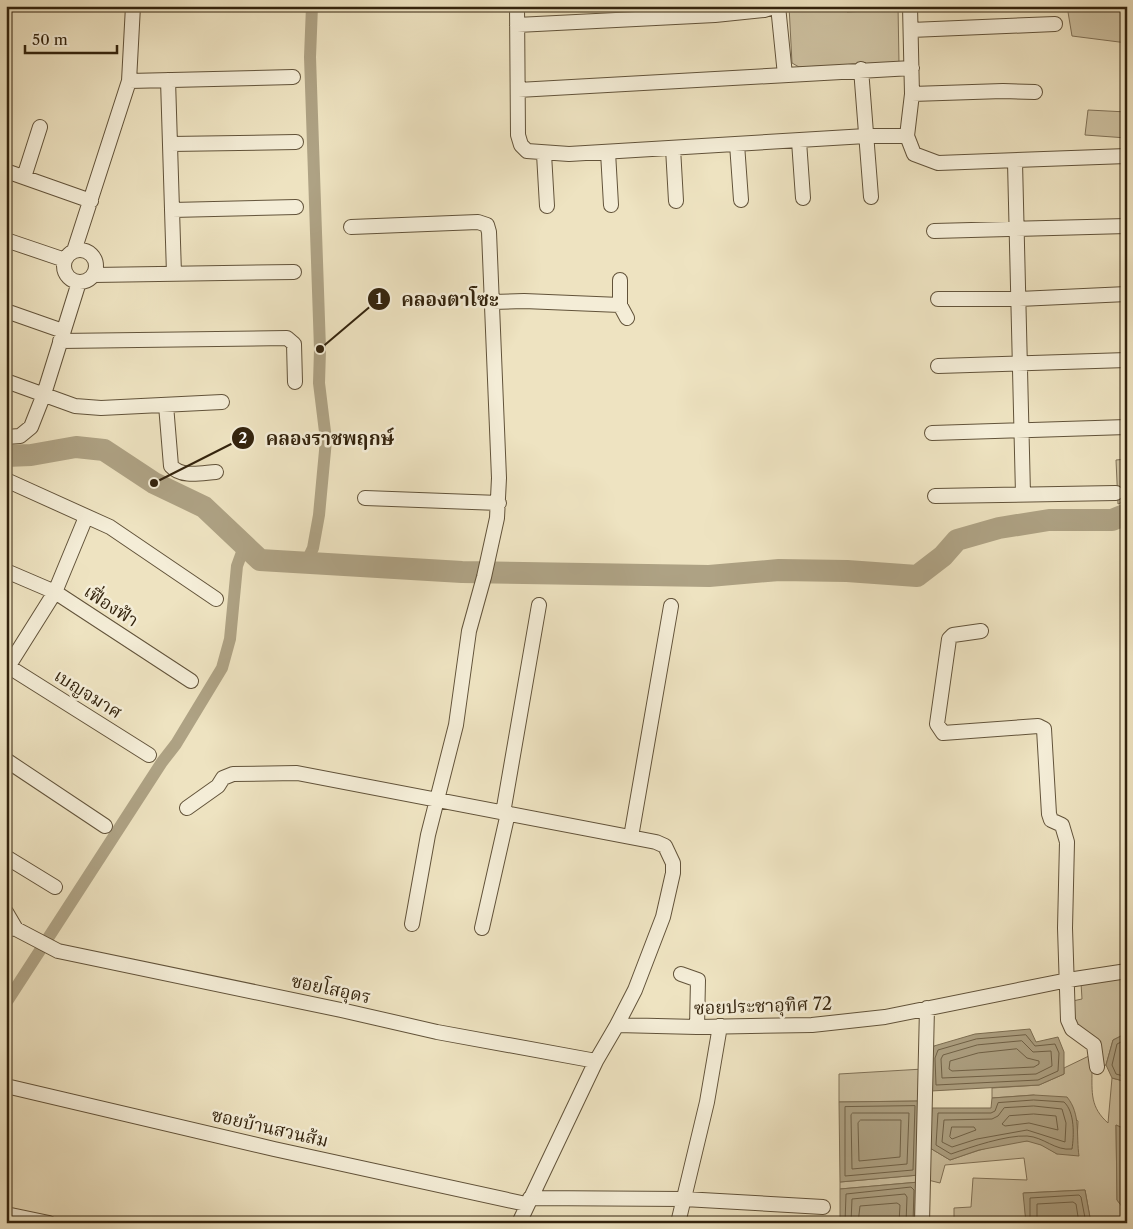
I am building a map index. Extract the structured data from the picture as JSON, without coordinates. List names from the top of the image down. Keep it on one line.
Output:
{"streets":{"street":["เฟื่องฟ้า","เบญจมาศ","ซอยโสอุดร","ซอยประชาอุทิศ 72","ซอยบ้านสวนส้ม"]},"places":["คลองตาโซะ","คลองราชพฤกษ์"],"scale_bar":"50 m"}
